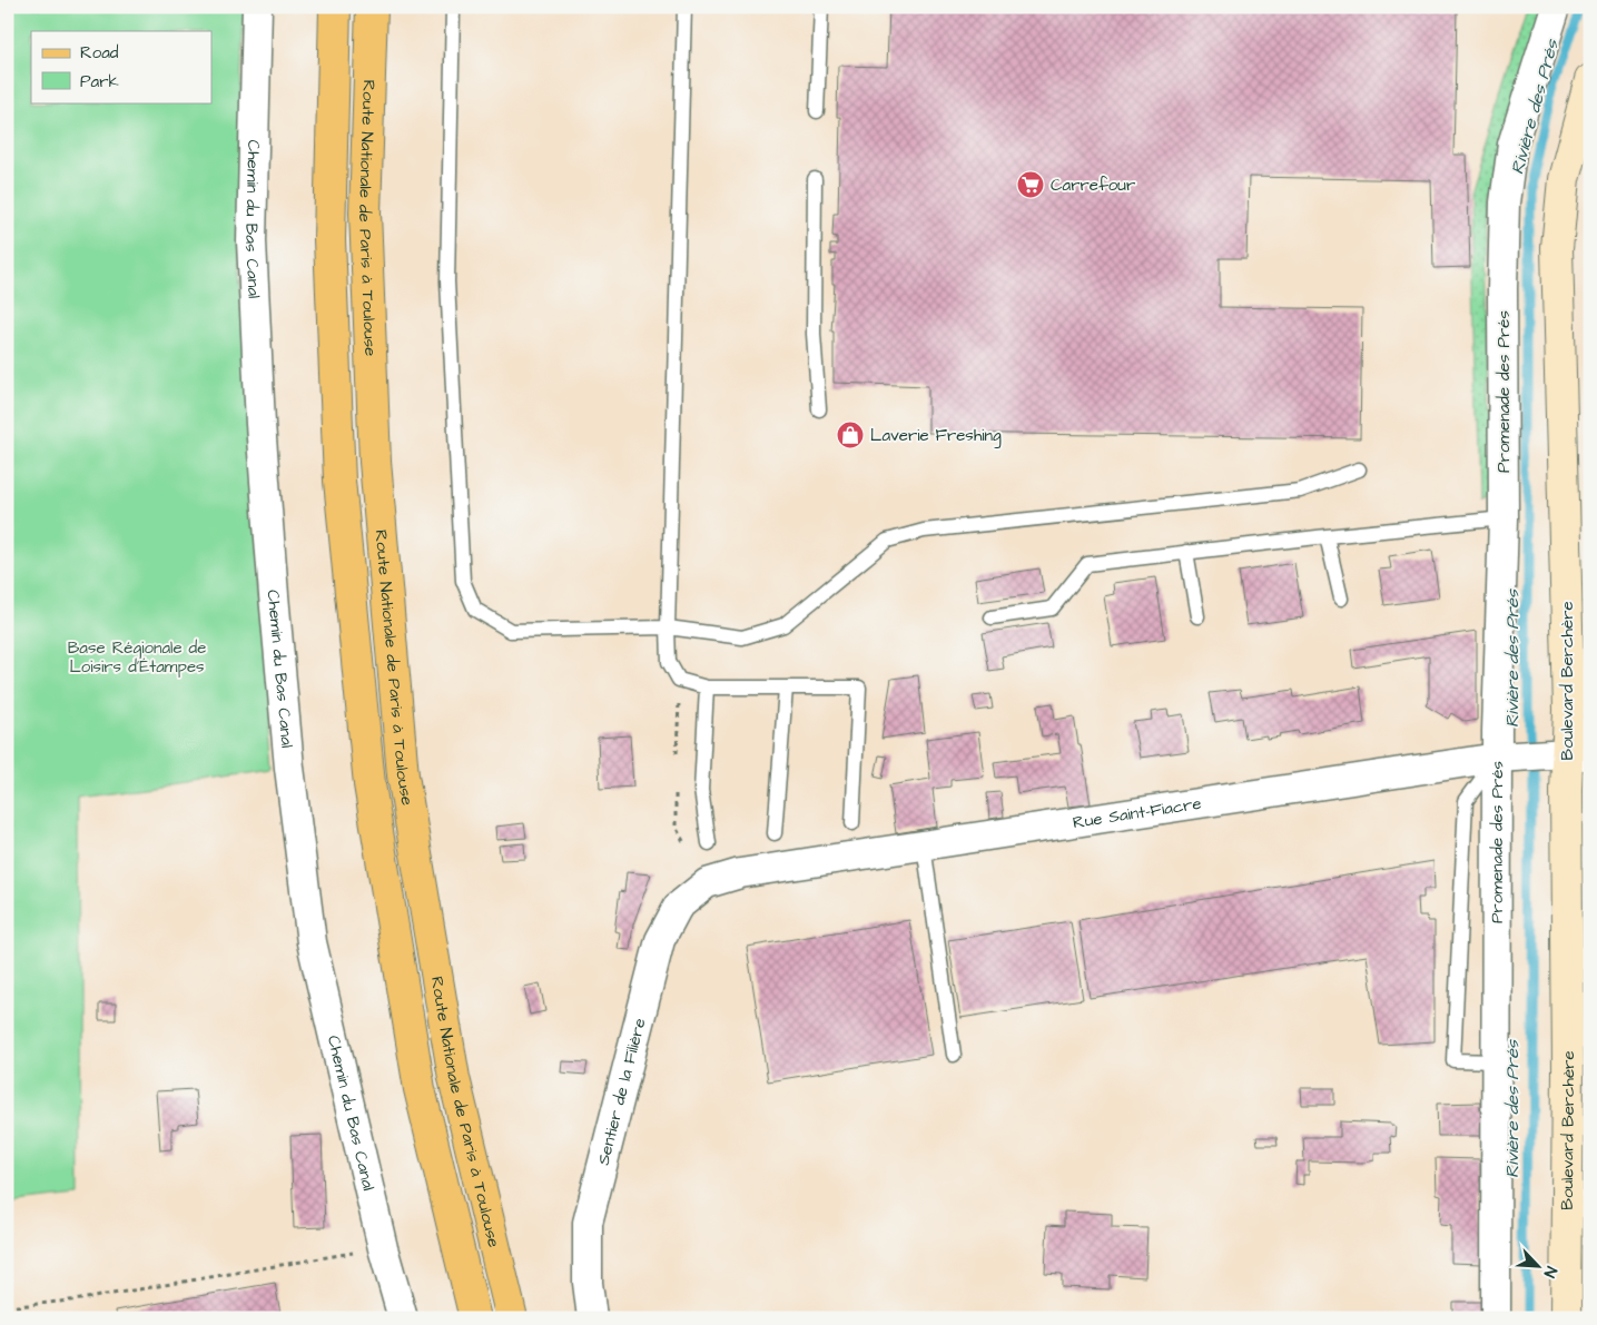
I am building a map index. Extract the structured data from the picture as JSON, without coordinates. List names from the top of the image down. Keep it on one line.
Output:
{"streets":{"main road":["Route Nationale de Paris à Toulouse","Boulevard Berchère"],"street":["Chemin du Bas Canal","Promenade des Prés","Rue Saint-Fiacre","Sentier de la Filière"]},"crossings":[["Promenade des Prés","Rue Saint-Fiacre"],["Boulevard Berchère","Rue Saint-Fiacre"],["Rue Saint-Fiacre","Sentier de la Filière"]],"water":["Rivière des Prés"],"parks":["Base Régionale de Loisirs d'Étampes"],"places":{"supermarket":["Carrefour"],"shop":["Laverie Freshing"]},"legend":["Road","Park"],"north":"bottom right"}
